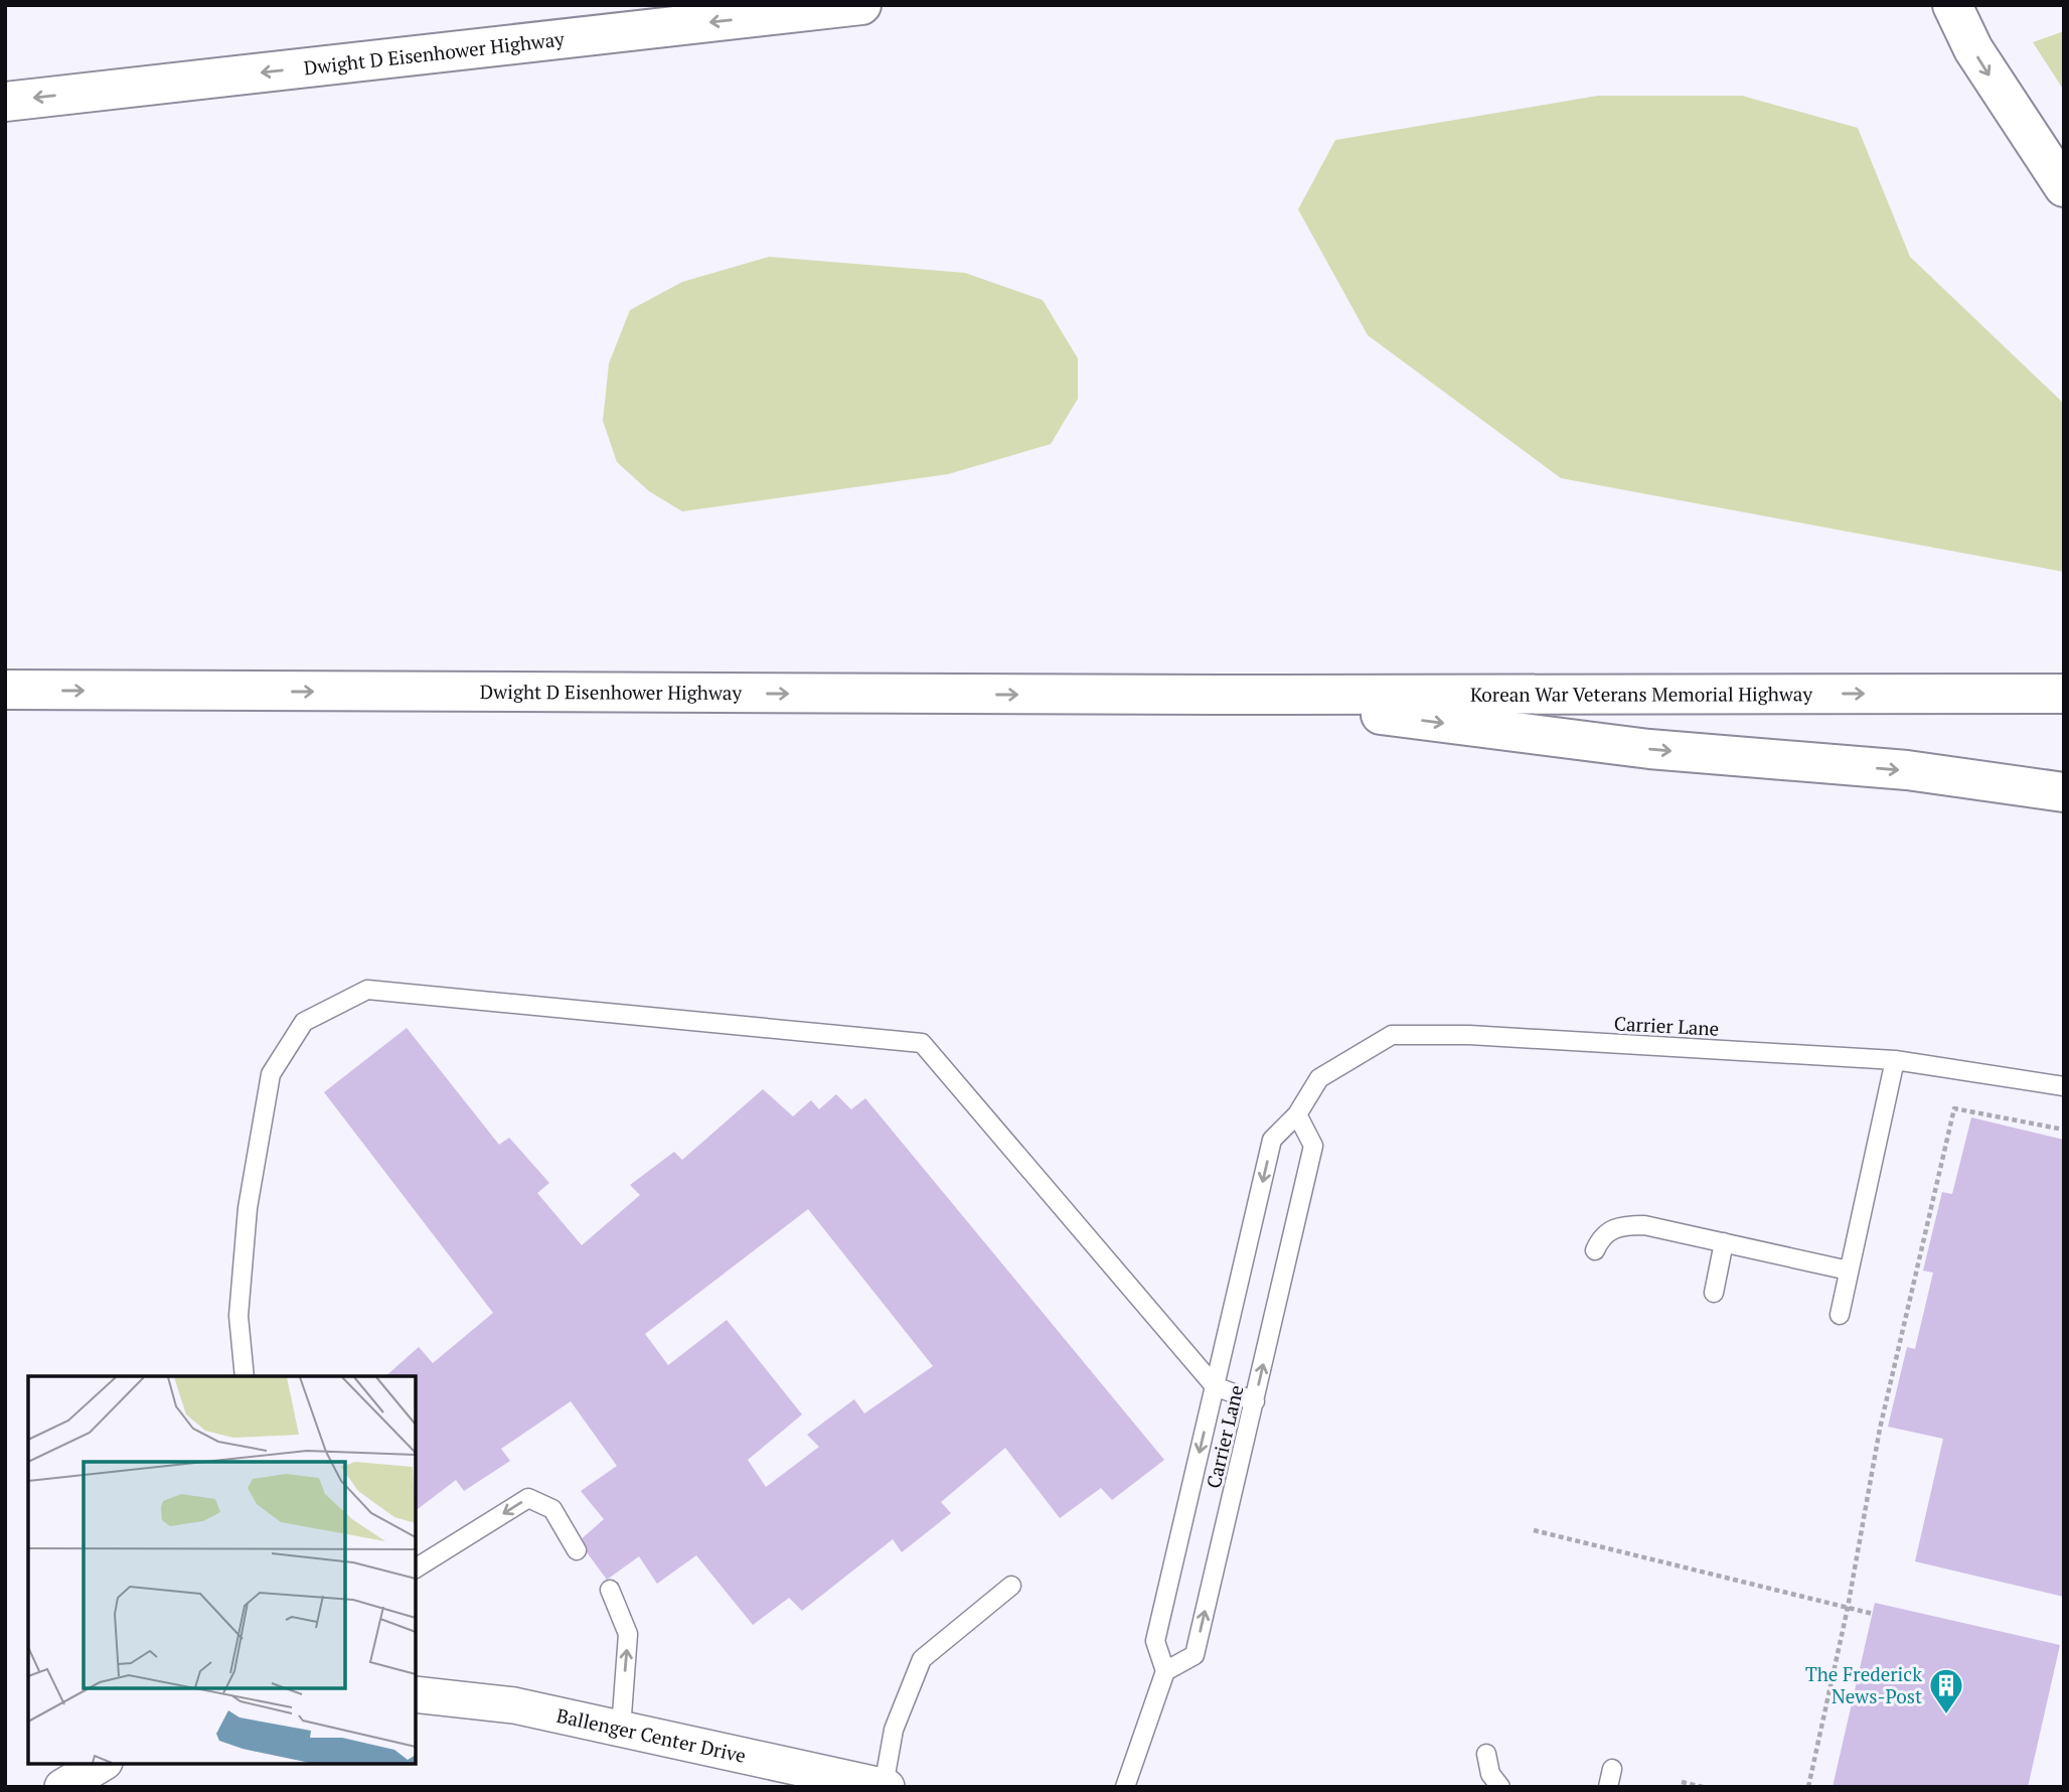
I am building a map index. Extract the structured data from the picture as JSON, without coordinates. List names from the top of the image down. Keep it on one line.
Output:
{"streets":{"highway":["Dwight D Eisenhower Highway","Korean War Veterans Memorial Highway"],"street":["Ballenger Center Drive"],"lane":["Carrier Lane"]},"crossings":[["Dwight D Eisenhower Highway","Korean War Veterans Memorial Highway"]],"places":{"building":["The Frederick News-Post"]}}
